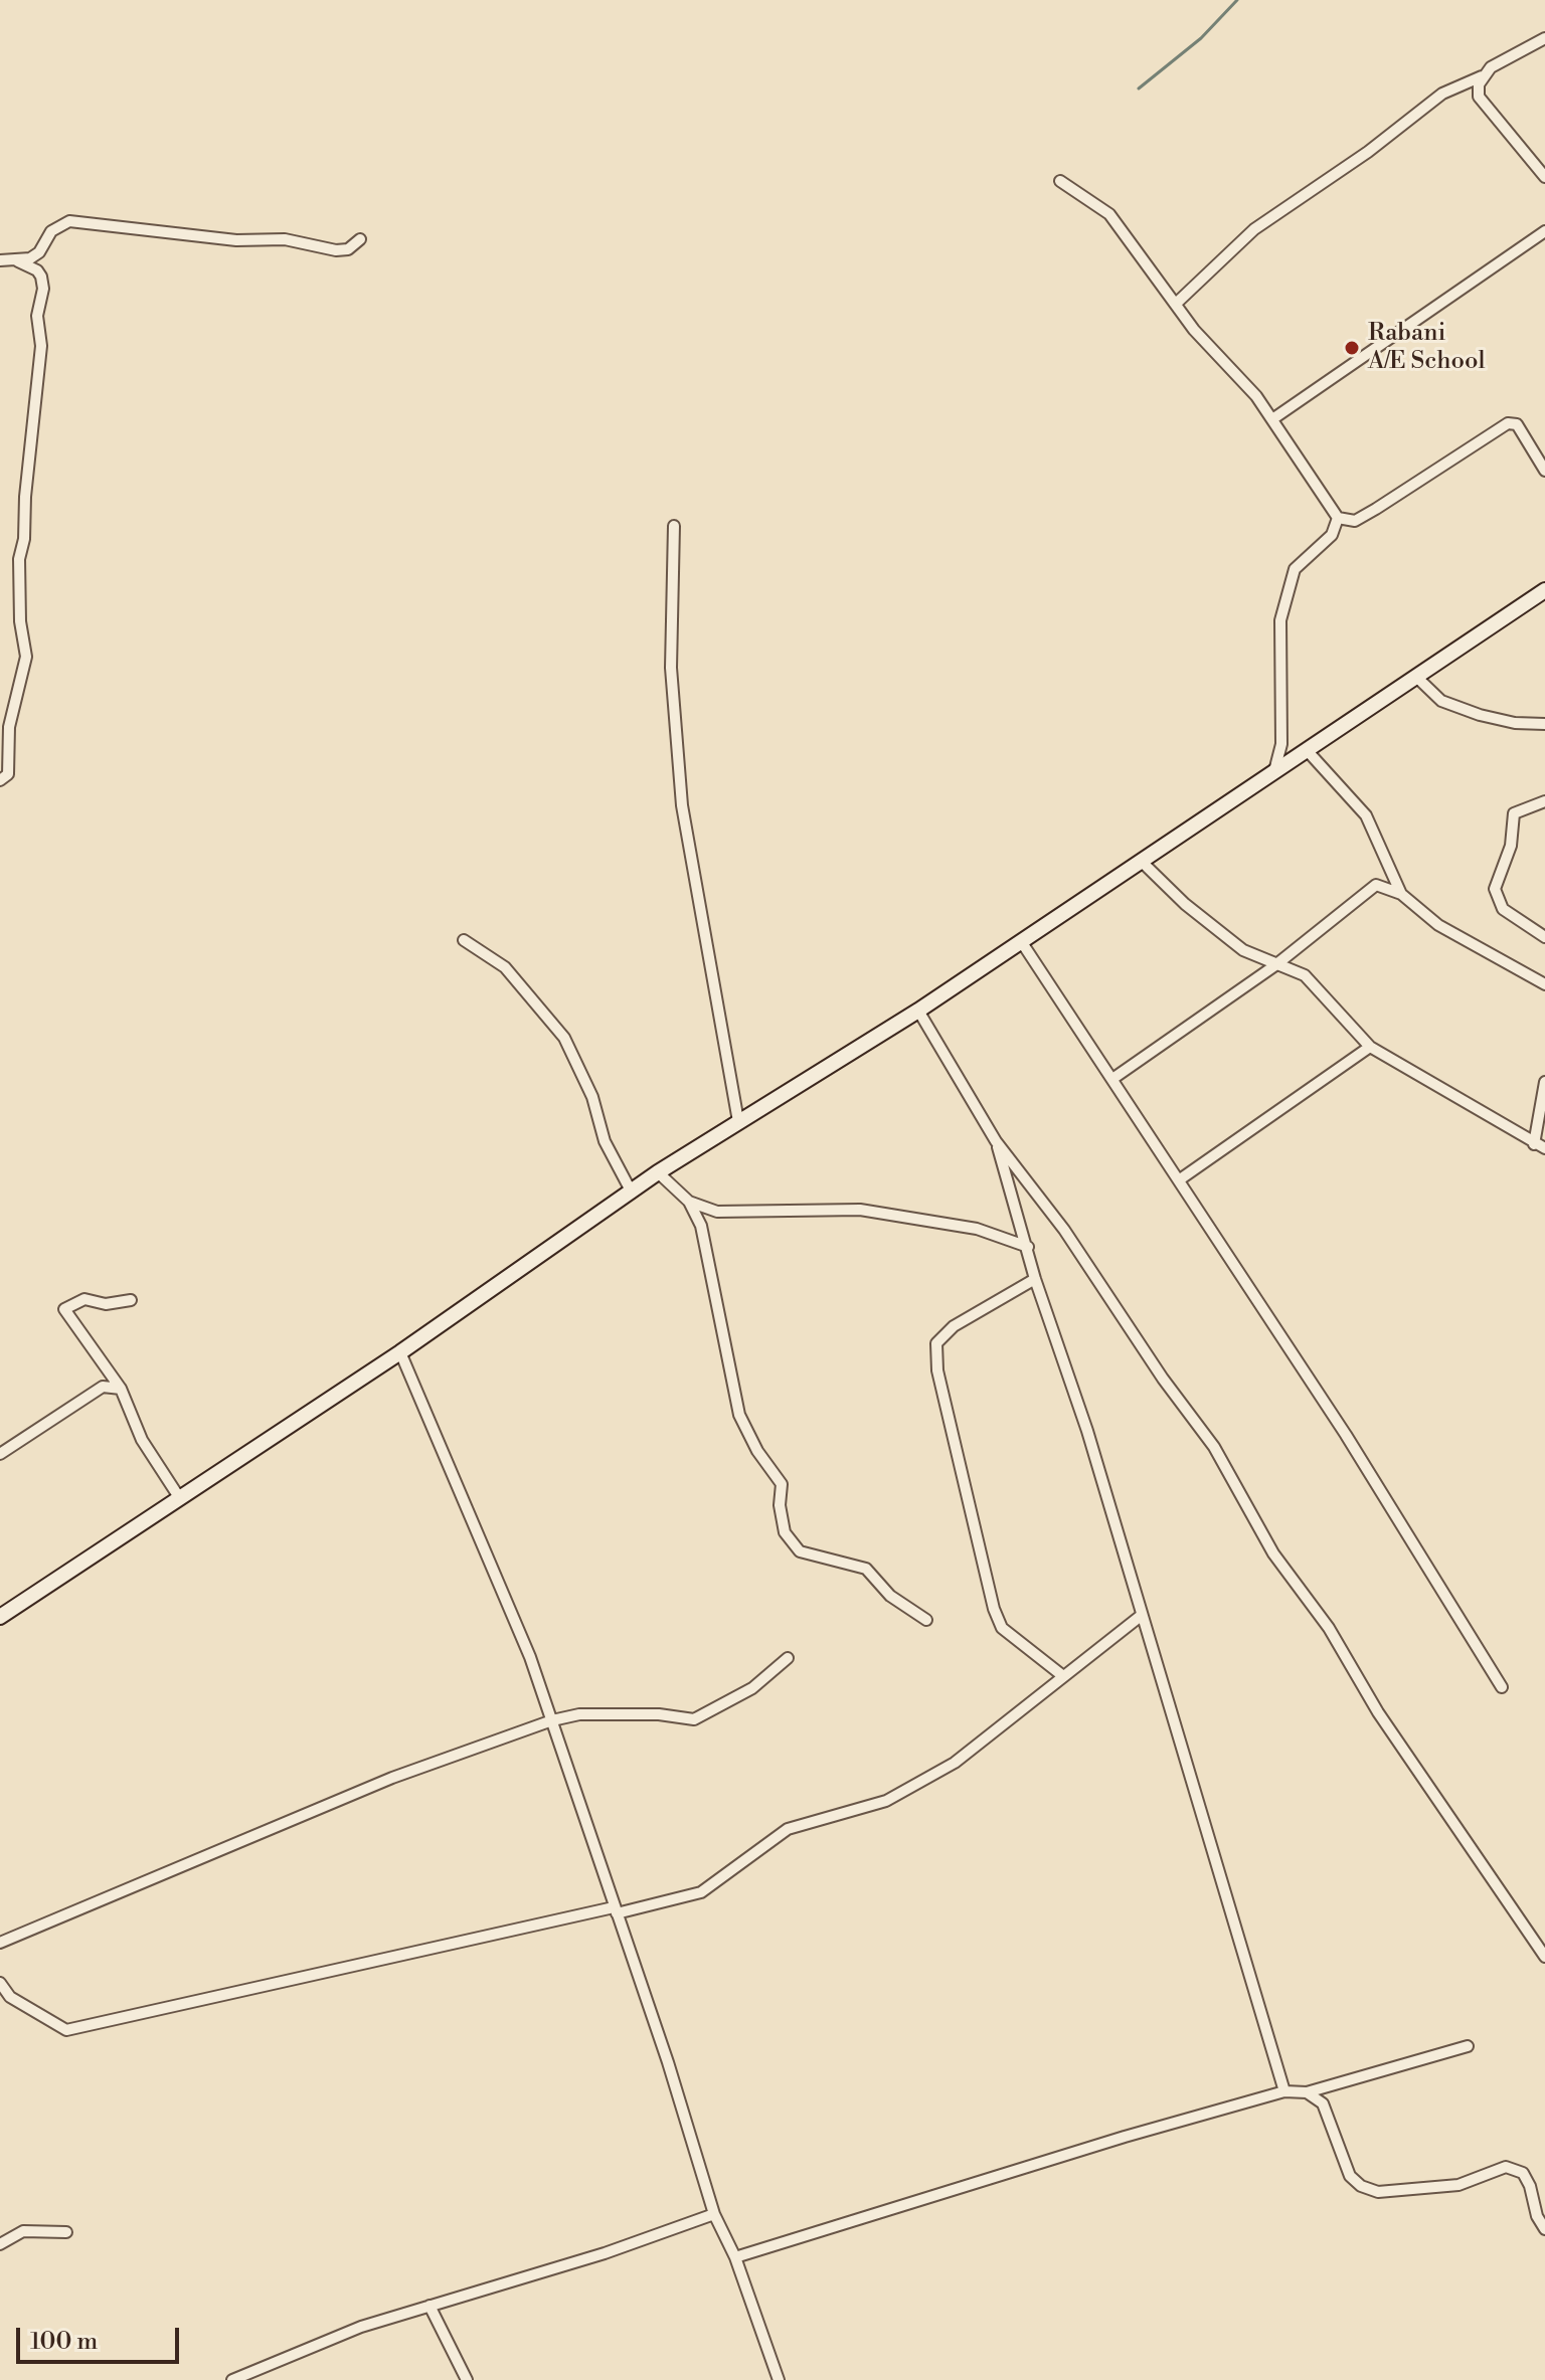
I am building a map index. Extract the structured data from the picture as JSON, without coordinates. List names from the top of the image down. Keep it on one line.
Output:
{"places":["Rabani A/E School"],"scale_bar":"100 m"}
